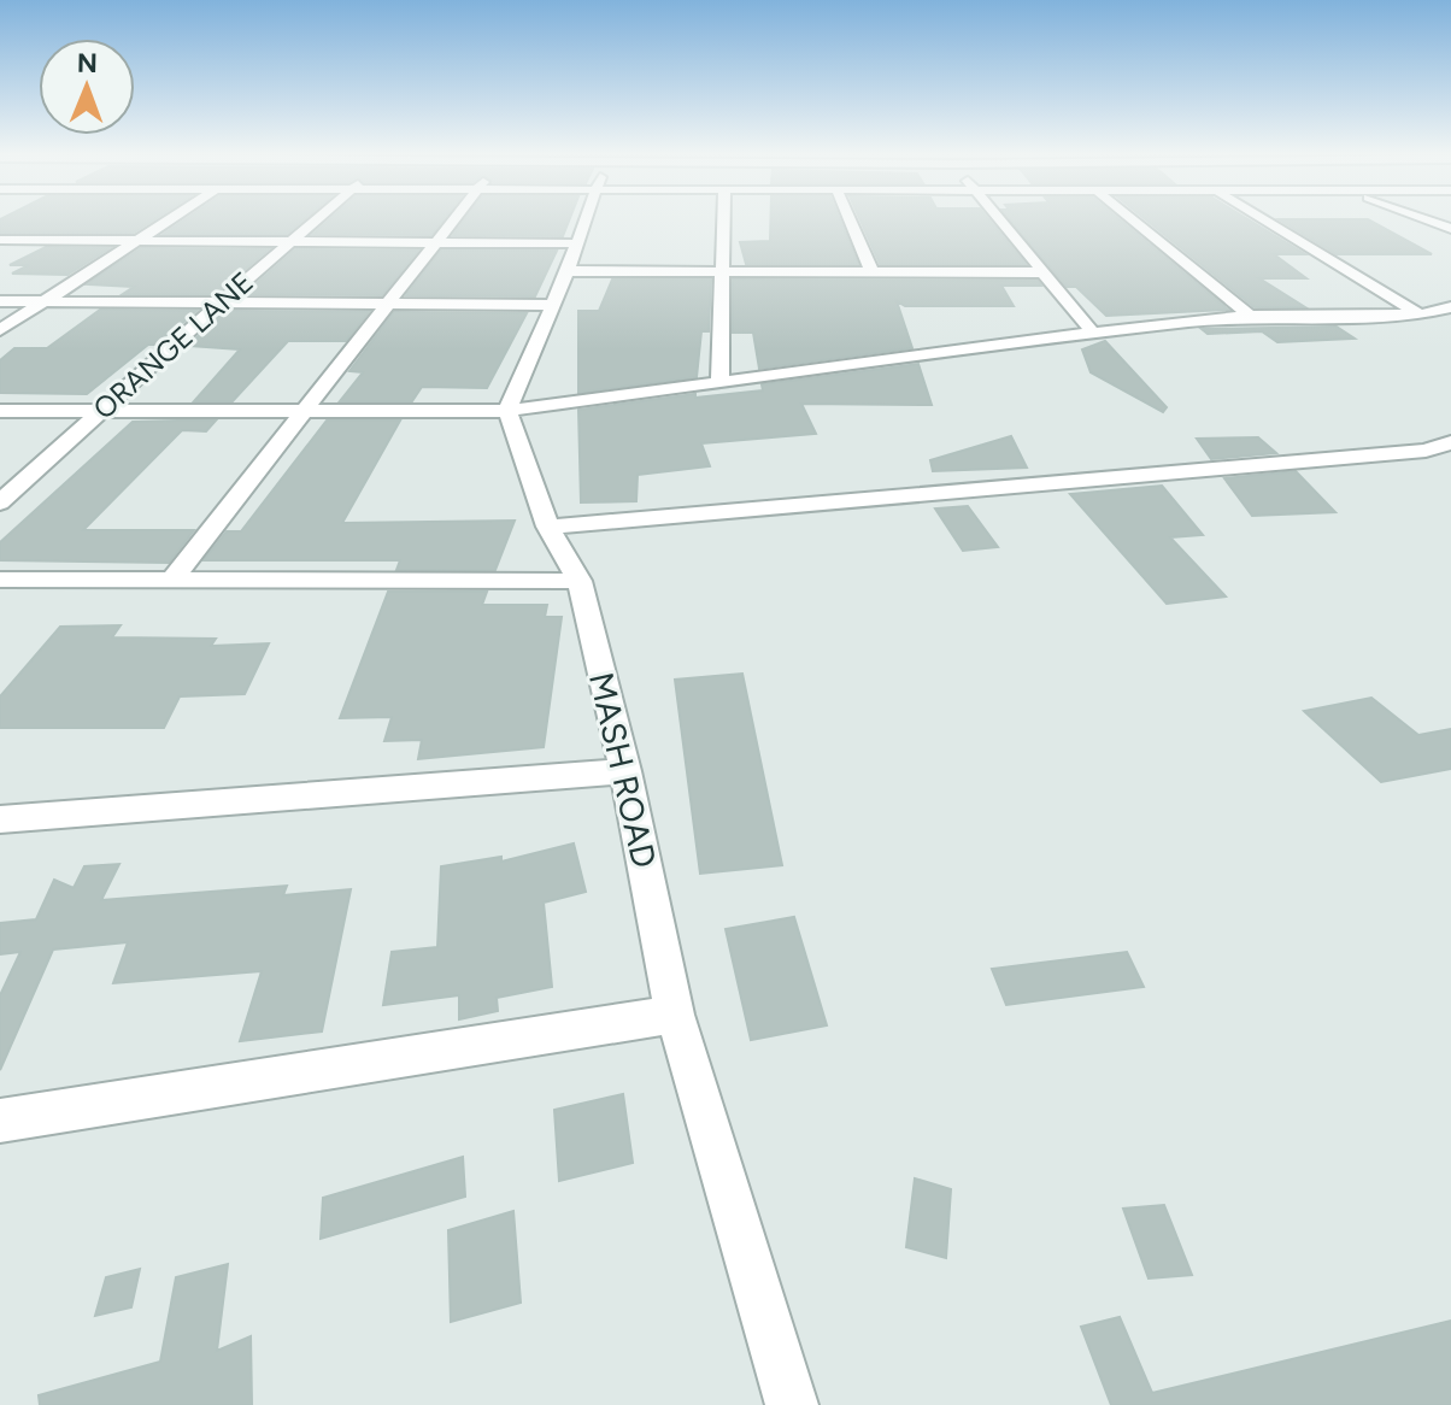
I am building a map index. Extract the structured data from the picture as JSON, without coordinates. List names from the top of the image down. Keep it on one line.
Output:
{"streets":{"street":["ORANGE LANE","MASH ROAD"]},"north":"top"}
